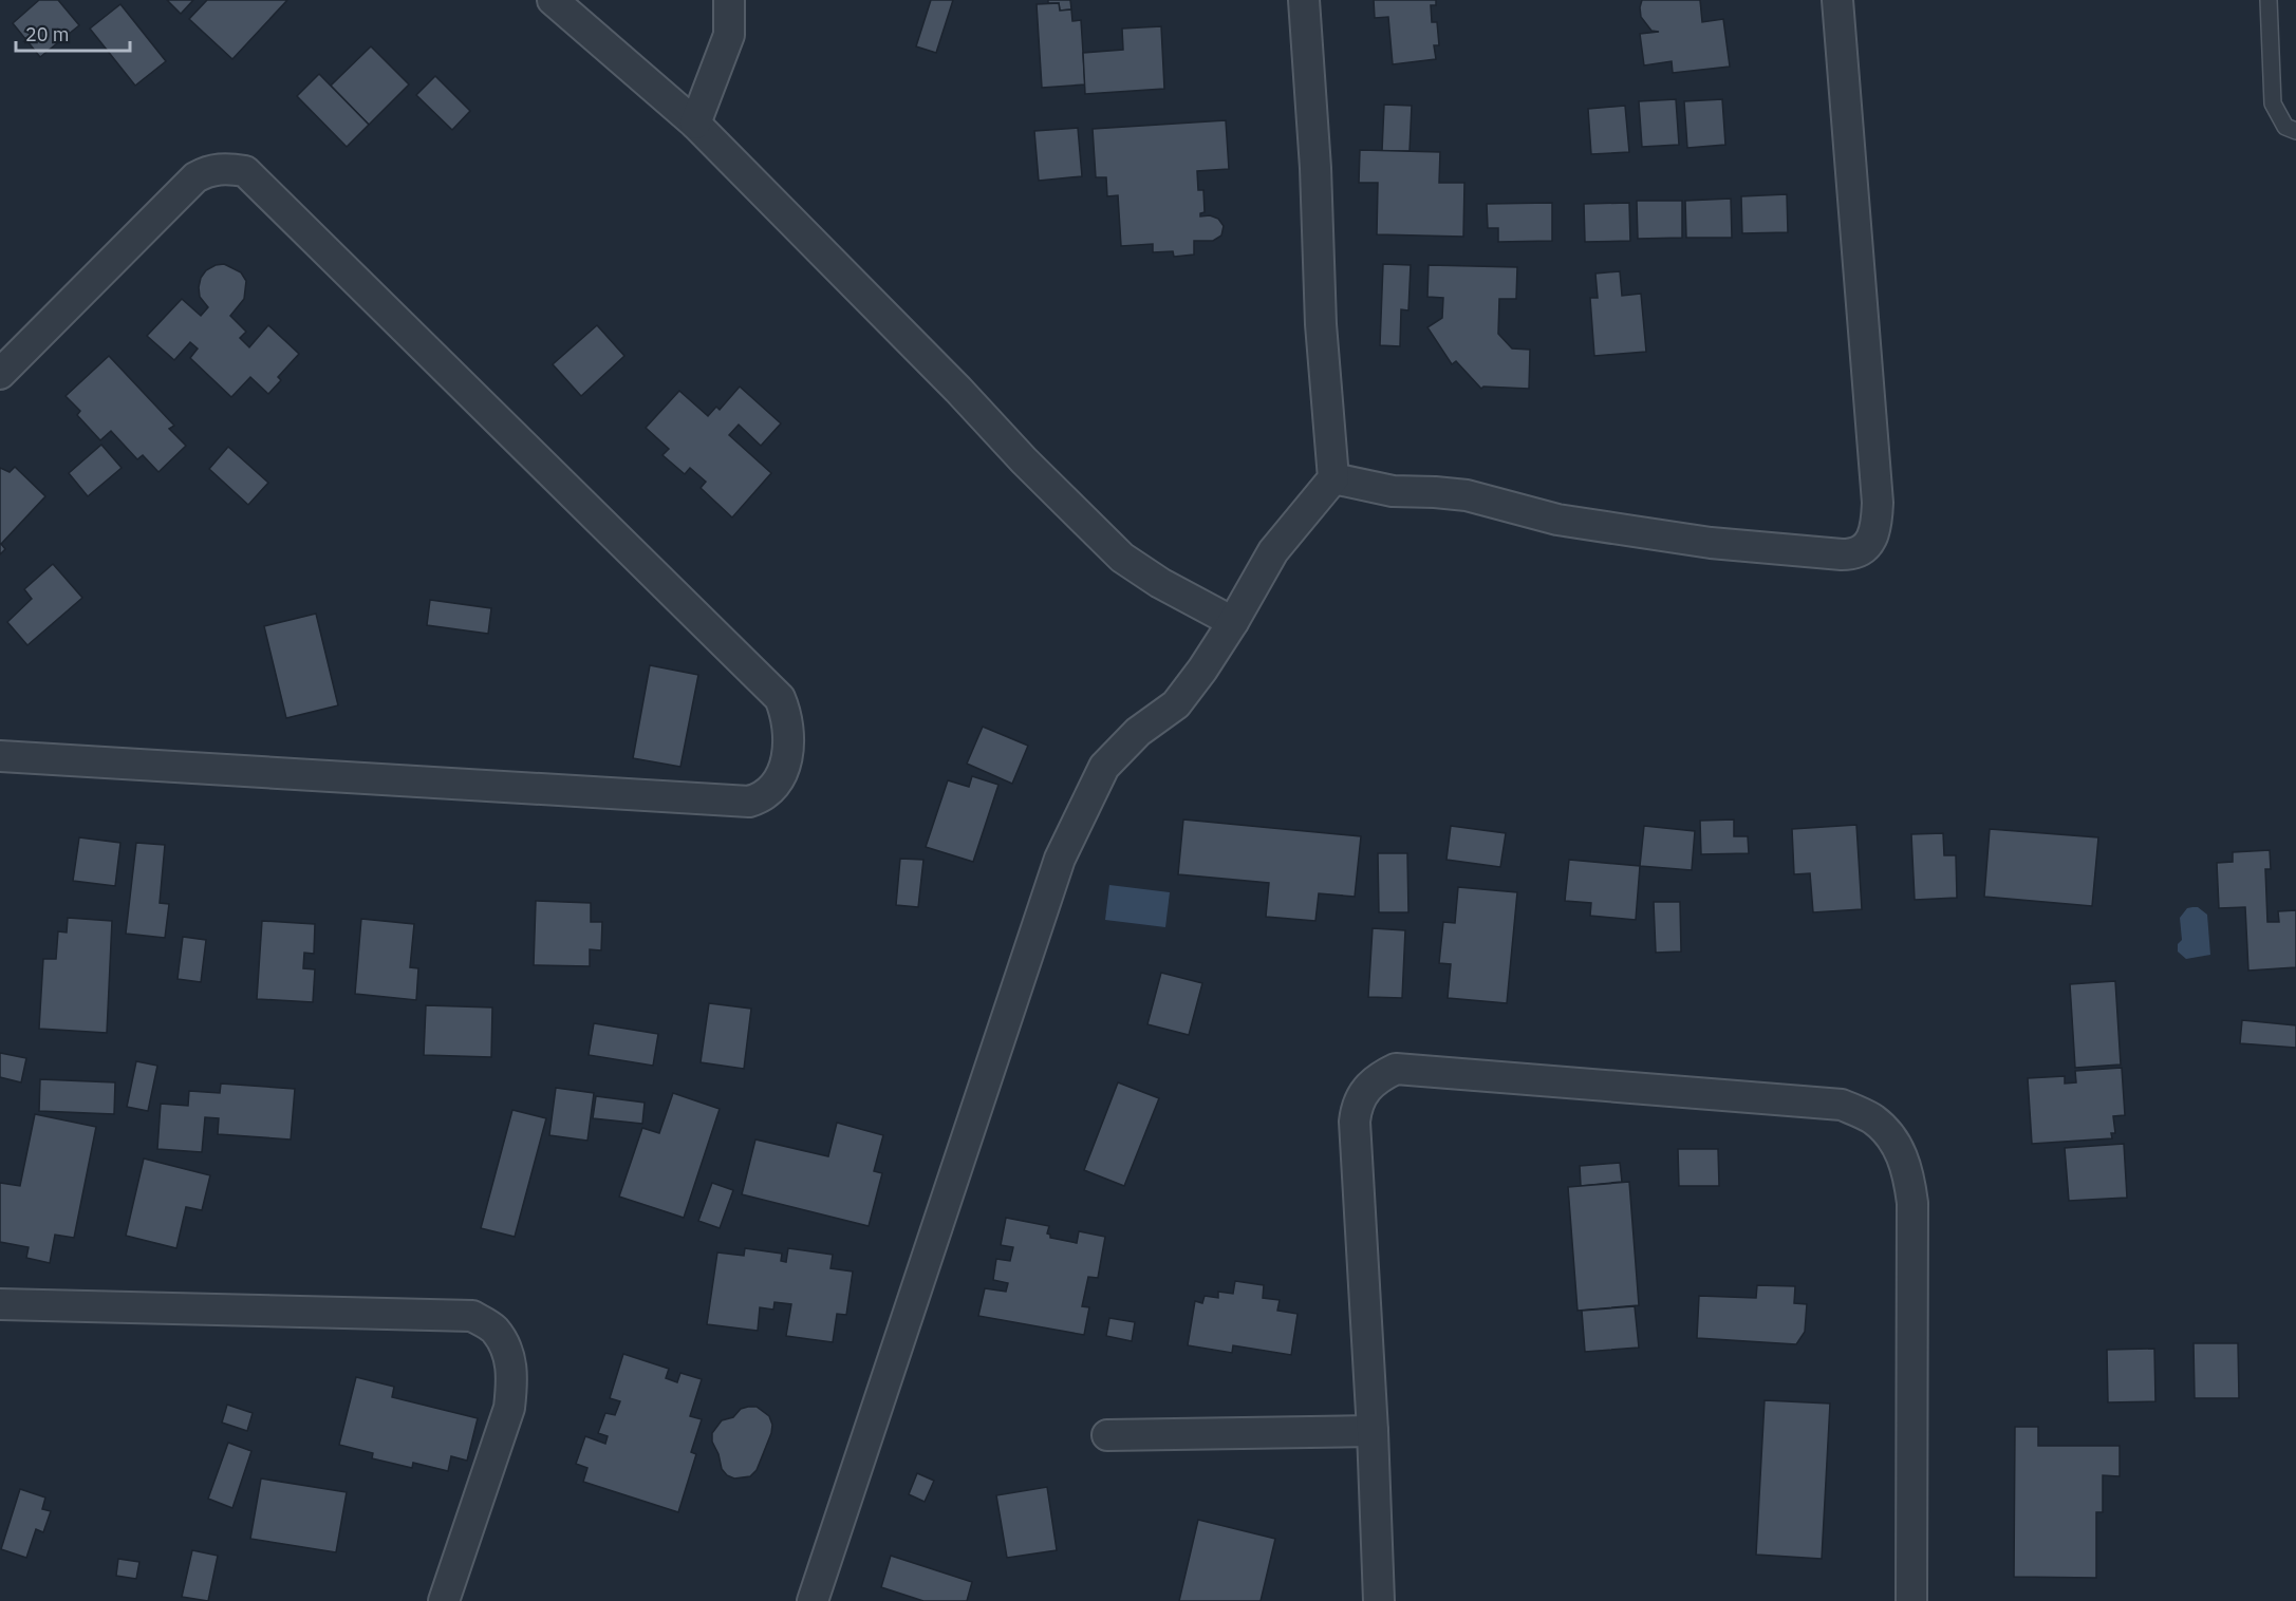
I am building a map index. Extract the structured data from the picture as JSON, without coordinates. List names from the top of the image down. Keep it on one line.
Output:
{"scale_bar":"20 m"}
